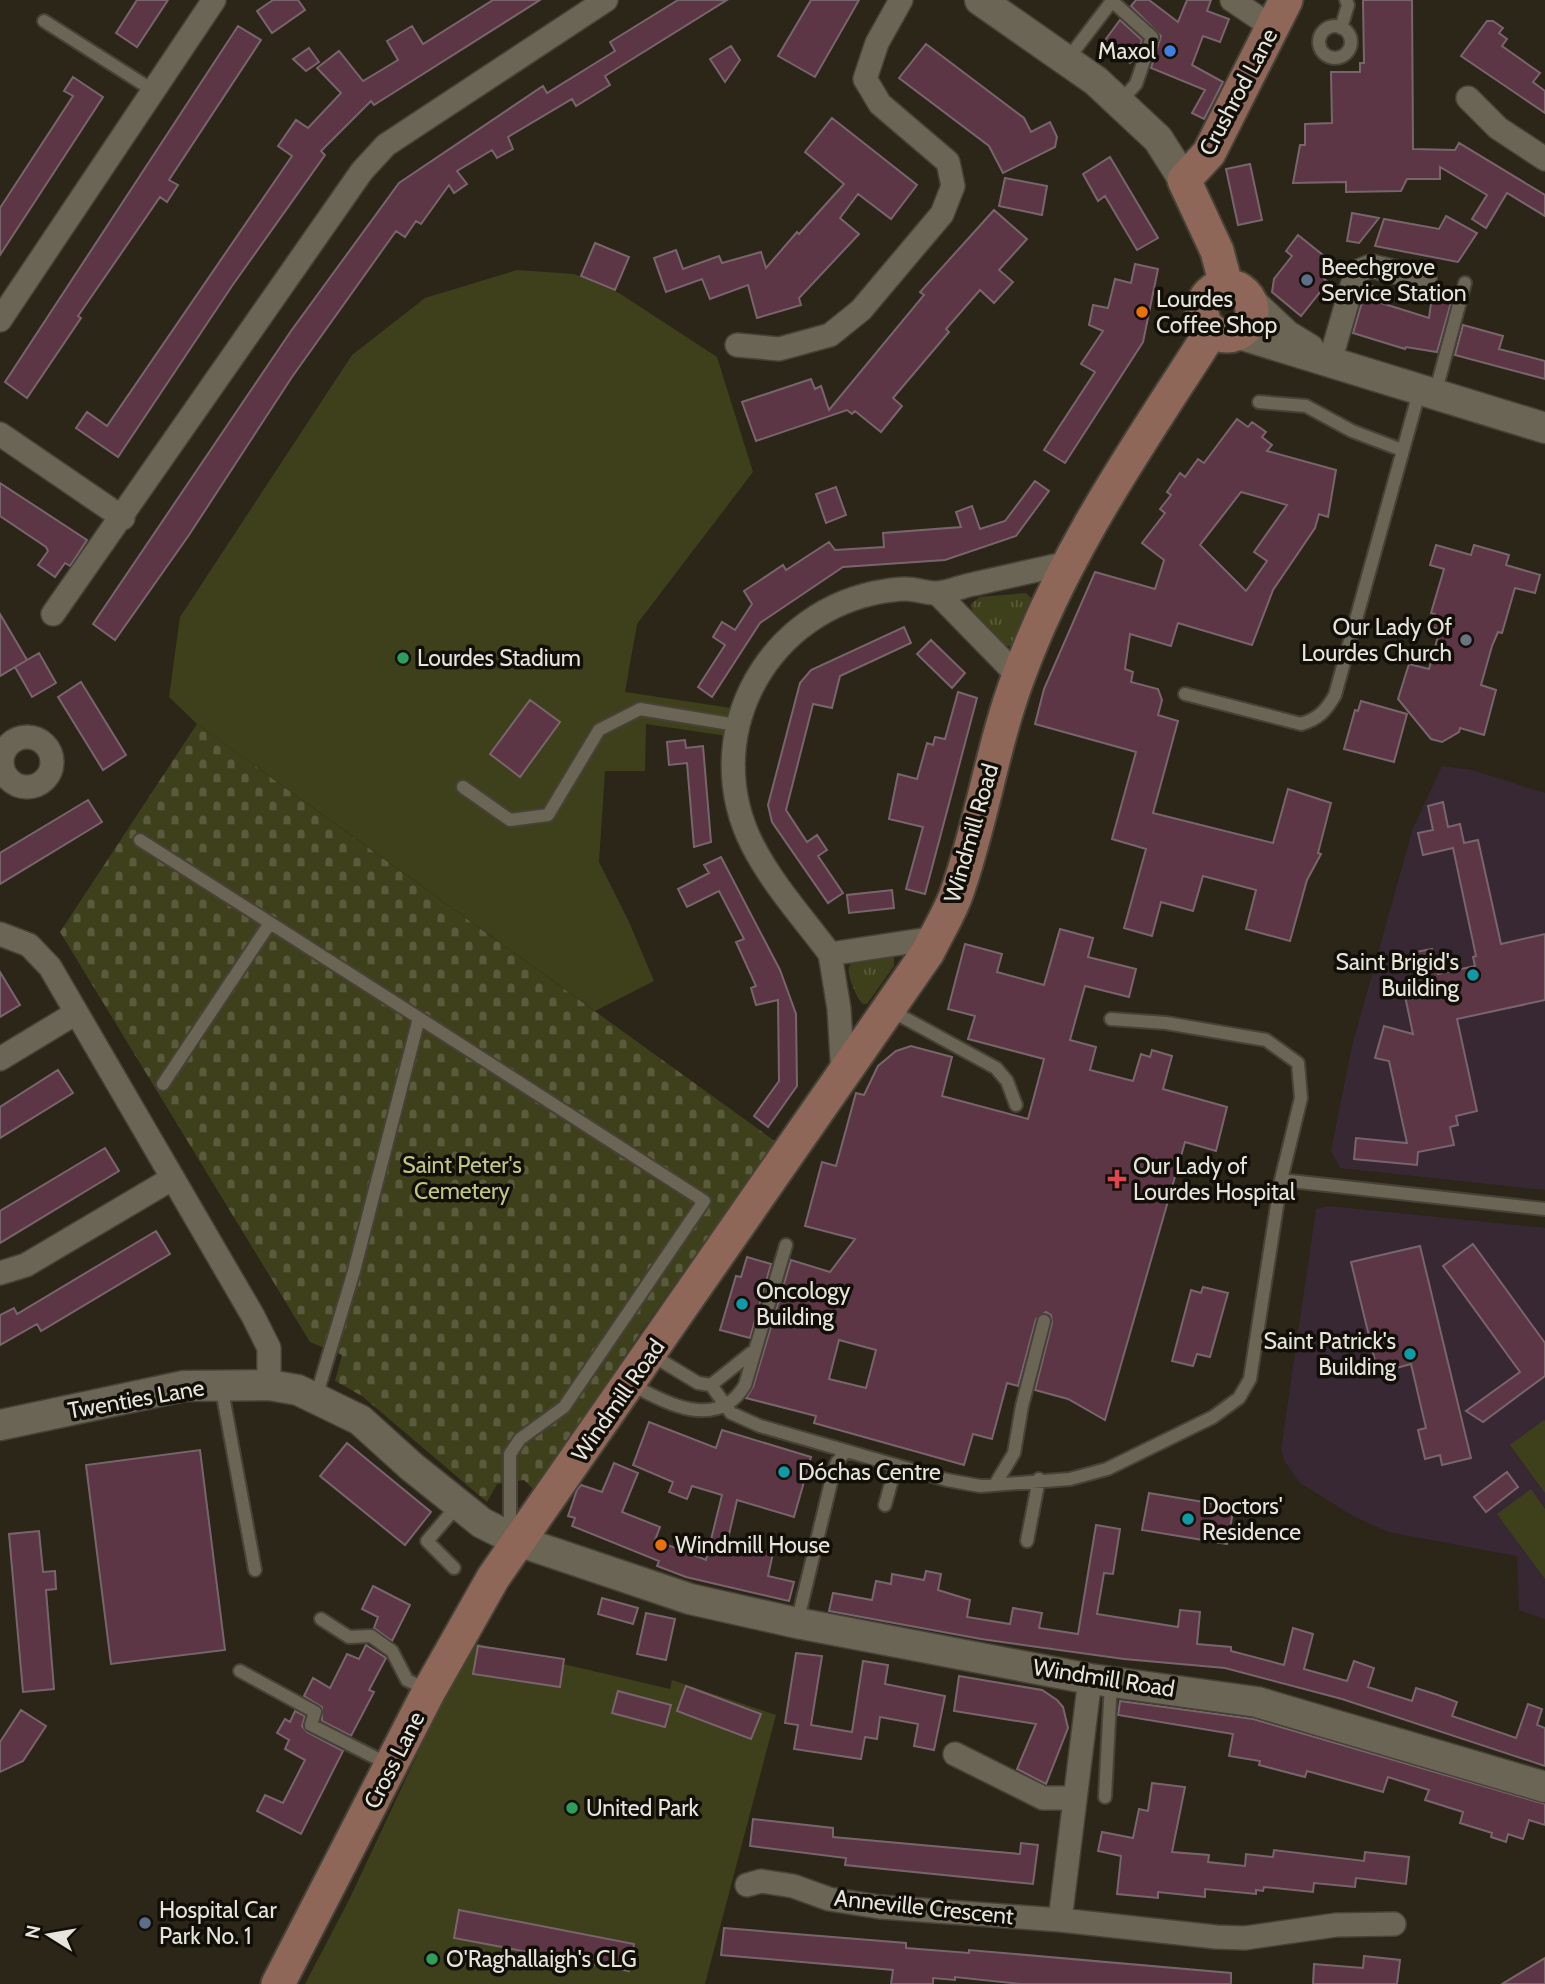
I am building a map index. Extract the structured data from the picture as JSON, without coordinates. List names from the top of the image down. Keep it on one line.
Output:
{"streets":{"main road":["Crushrod Lane","Windmill Road","Cross Lane"],"street":["Twenties Lane","Anneville Crescent"]},"crossings":[["Windmill Road","Twenties Lane"],["Windmill Road","Cross Lane"],["Twenties Lane","Cross Lane"]],"parks":["Saint Peter's Cemetery"],"places":{"other":["Maxol","Beechgrove Service Station","Lourdes Coffee Shop","Our Lady Of Lourdes Church","Lourdes Stadium","Saint Brigid's Building","Oncology Building","Saint Patrick's Building","Dóchas Centre","Doctors' Residence","Windmill House","United Park","Hospital Car Park No. 1","O'Raghallaigh's CLG"],"health":["Our Lady of Lourdes Hospital"]},"north":"left"}
